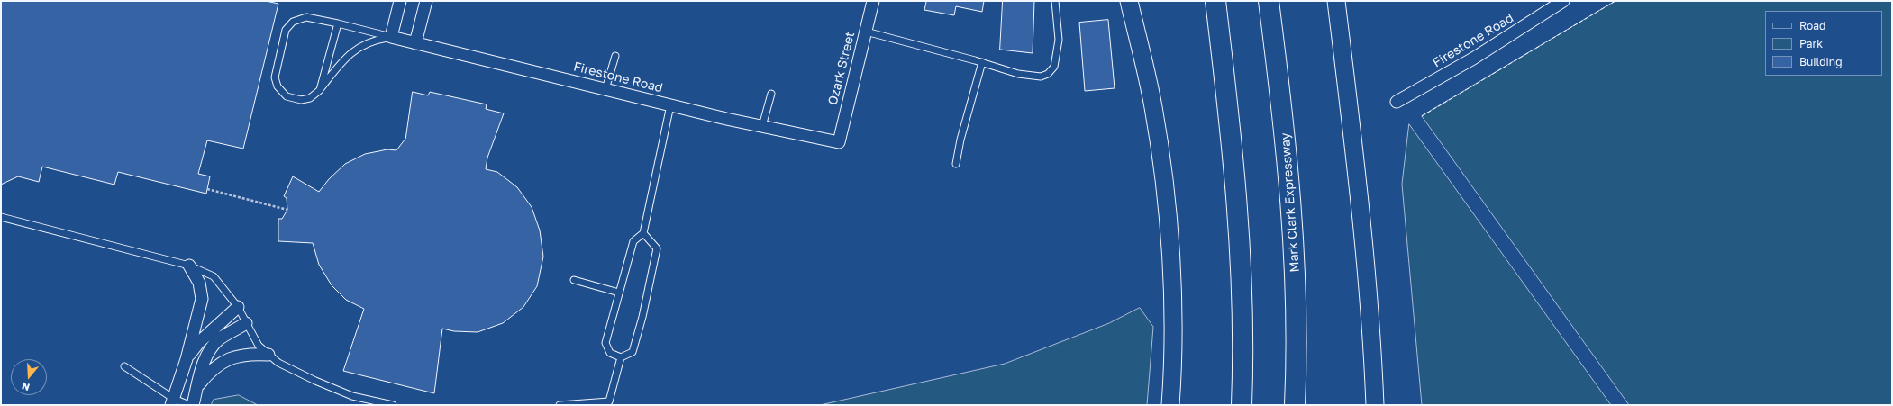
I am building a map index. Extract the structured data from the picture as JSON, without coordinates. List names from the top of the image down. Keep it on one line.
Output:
{"streets":{"highway":["Mark Clark Expressway"],"street":["Firestone Road","Ozark Street"]},"crossings":[["Firestone Road","Ozark Street"]],"legend":["Road","Park","Building"],"north":"bottom"}
